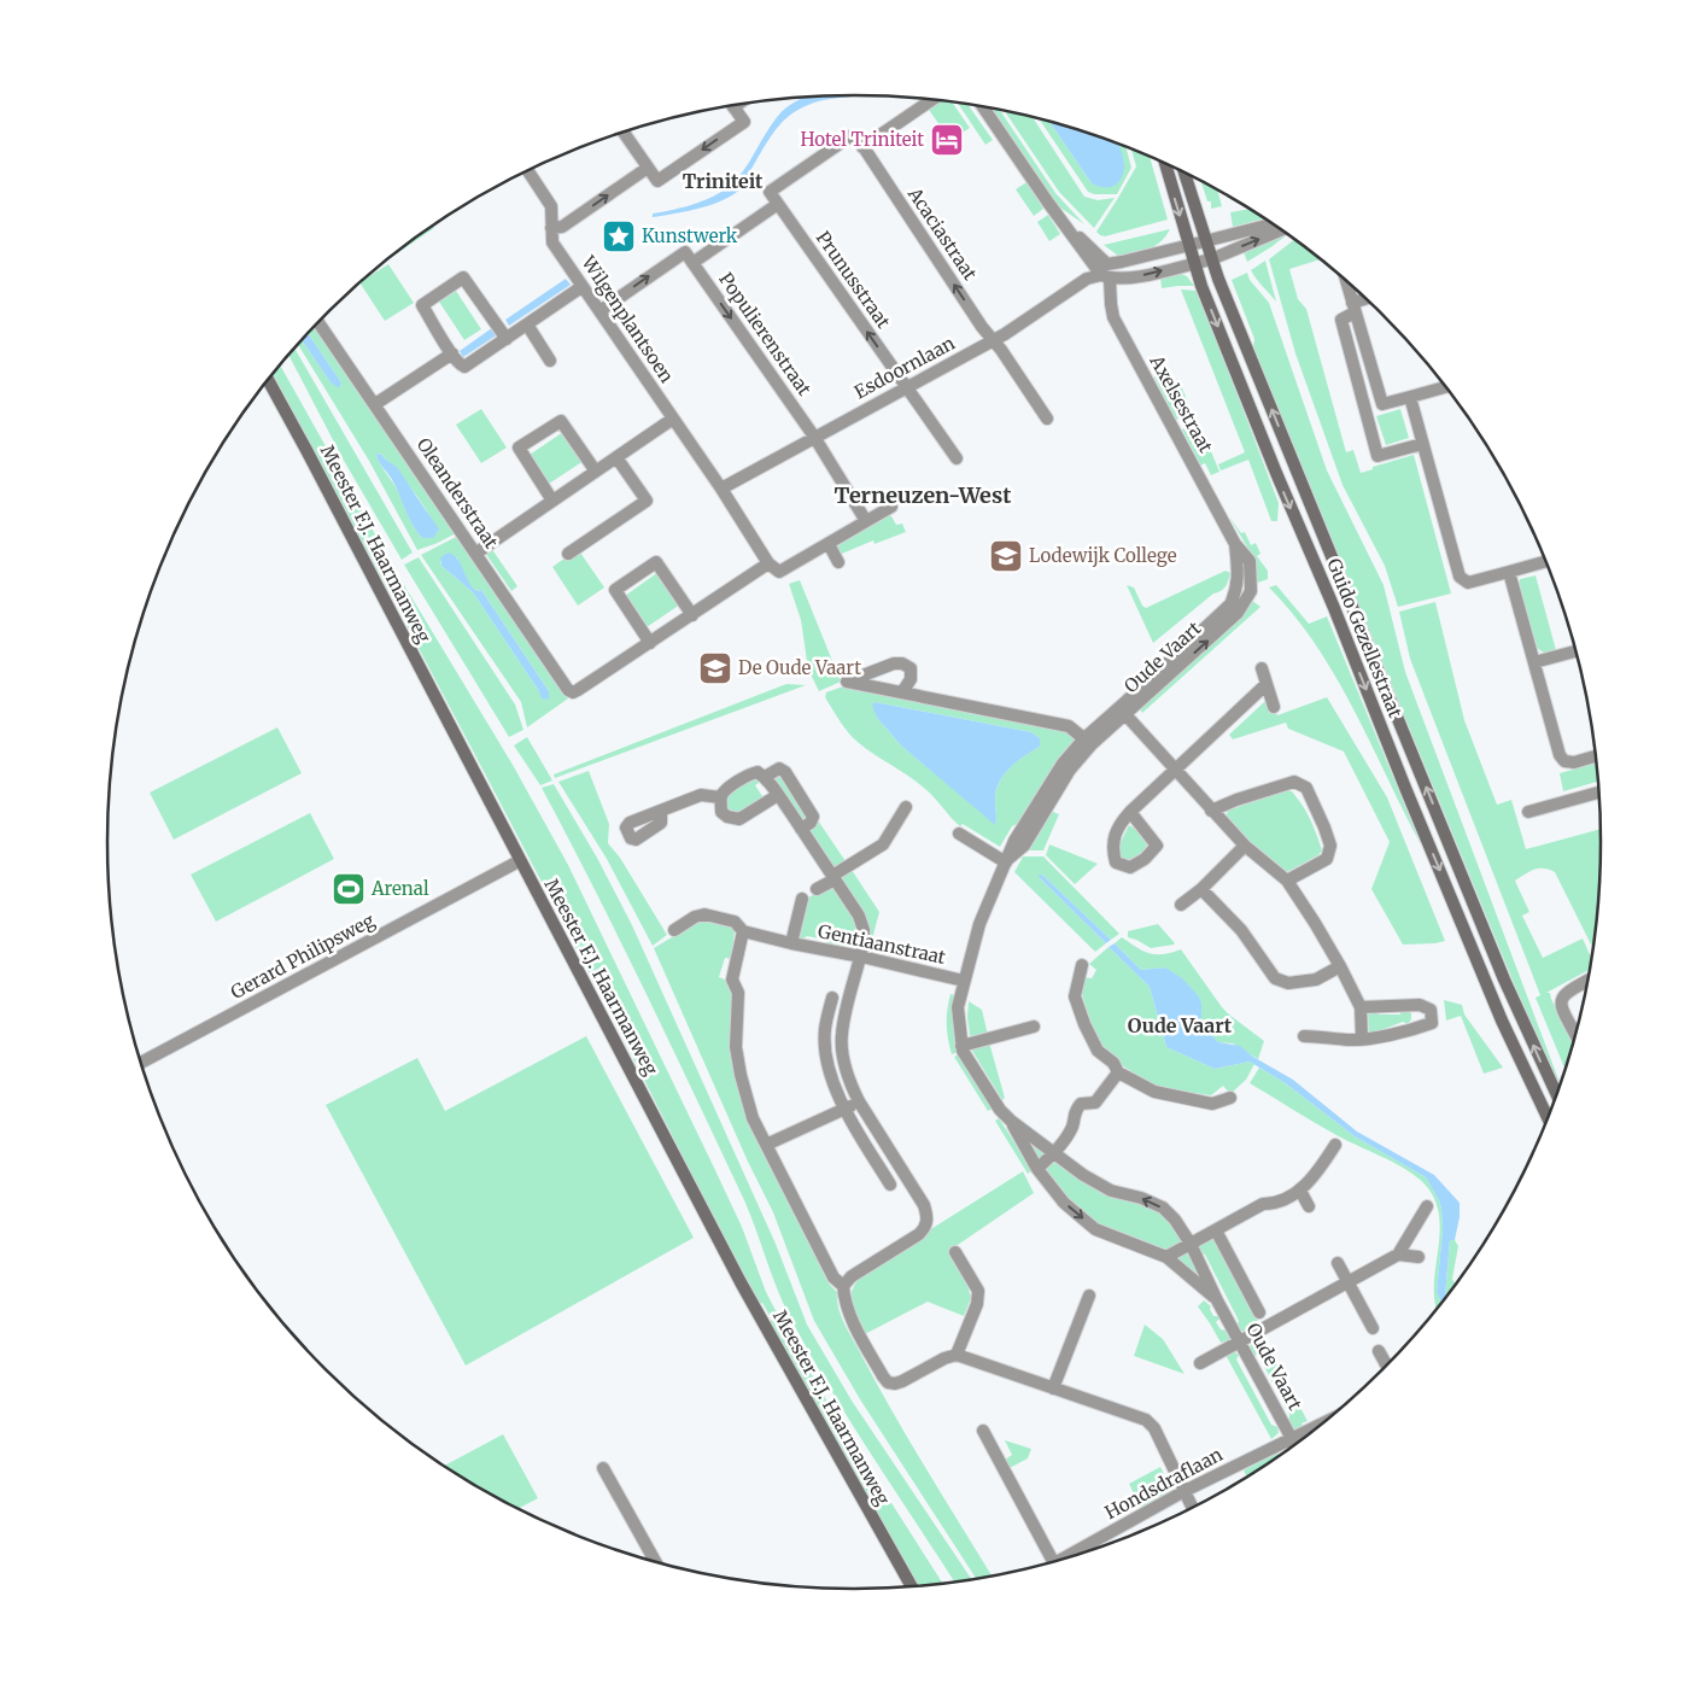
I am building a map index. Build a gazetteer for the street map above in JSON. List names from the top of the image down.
{
  "streets": {
    "main road": ["Meester F.J. Haarmanweg", "Guido Gezellestraat"],
    "street": [
      "Acaciastraat",
      "Prunusstraat",
      "Wilgenplantsoen",
      "Populierenstraat",
      "Esdoornlaan",
      "Axelsestraat",
      "Oleanderstraat",
      "Oude Vaart",
      "Gentiaanstraat",
      "Gerard Philipsweg",
      "Hondsdraflaan"
    ]
  },
  "crossings": [
    ["Acaciastraat", "Prunusstraat"],
    ["Acaciastraat", "Esdoornlaan"],
    ["Prunusstraat", "Esdoornlaan"],
    ["Wilgenplantsoen", "Populierenstraat"],
    ["Wilgenplantsoen", "Esdoornlaan"],
    ["Populierenstraat", "Esdoornlaan"],
    ["Esdoornlaan", "Axelsestraat"],
    ["Axelsestraat", "Oude Vaart"],
    ["Meester F.J. Haarmanweg", "Gerard Philipsweg"],
    ["Oude Vaart", "Gentiaanstraat"],
    ["Oude Vaart", "Hondsdraflaan"]
  ],
  "one_way": ["Acaciastraat", "Prunusstraat"],
  "districts": ["Triniteit", "Terneuzen-West", "Oude Vaart"],
  "places": {
    "hotel": ["Hotel Triniteit"],
    "place": ["Kunstwerk"],
    "school or university": ["Lodewijk College", "De Oude Vaart"],
    "sports": ["Arenal"]
  }
}
